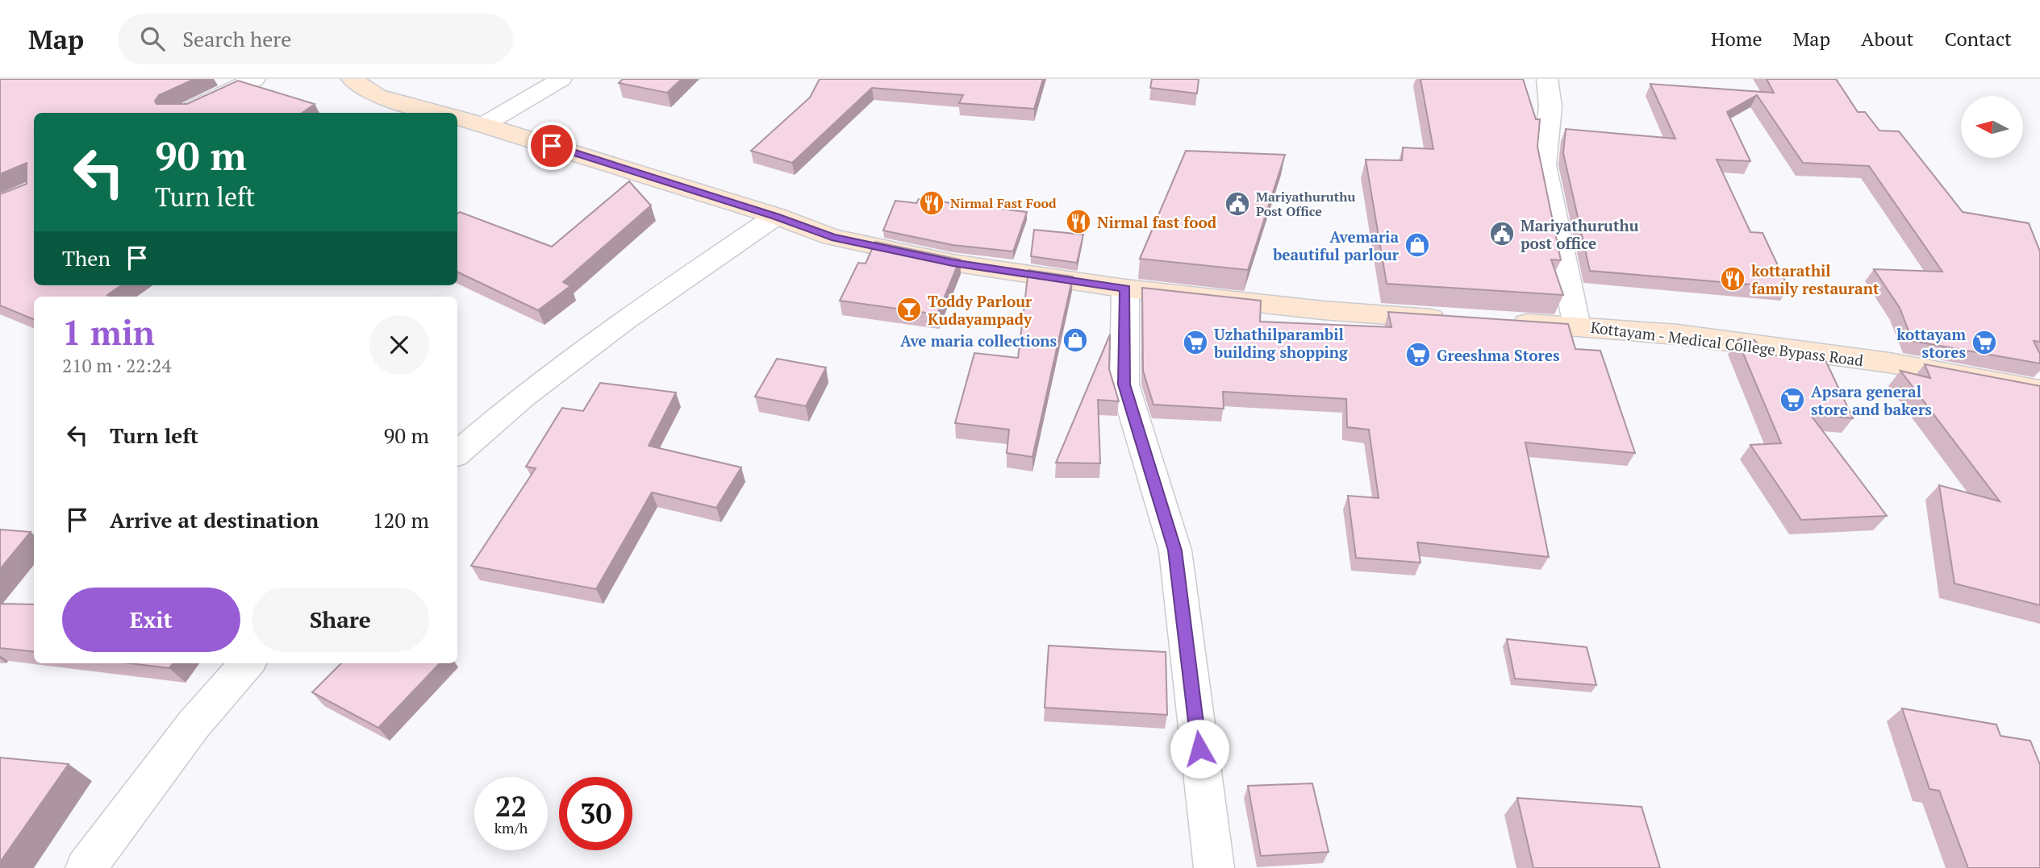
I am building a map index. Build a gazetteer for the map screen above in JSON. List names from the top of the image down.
{
  "streets": {
    "main road": ["Kottayam - Medical College Bypass Road"]
  },
  "places": {
    "restaurant": ["Nirmal Fast Food", "Nirmal fast food", "kottarathil family restaurant"],
    "public building": ["Mariyathuruthu Post Office", "Mariyathuruthu post office"],
    "shop": ["Avemaria beautiful parlour", "Ave maria collections"],
    "bar": ["Toddy Parlour Kudayampady"],
    "supermarket": [
      "Uzhathilparambil building shopping",
      "kottayam stores",
      "Greeshma Stores",
      "Apsara general store and bakers"
    ]
  },
  "north": "left",
  "page": {
    "header": "Map",
    "search": "Search here",
    "nav": [
      "Home",
      "Map",
      "About",
      "Contact"
    ],
    "turn": ["90 m", "Turn left"],
    "then": "Then",
    "heading": ["1 min", "210 m · 22:24"],
    "list": [
      {
        "name": "Turn left",
        "value": "90 m"
      },
      {
        "name": "Arrive at destination",
        "value": "120 m"
      }
    ],
    "buttons": ["Exit", "Share"],
    "speed": "22 km/h",
    "limit": "30"
  }
}
